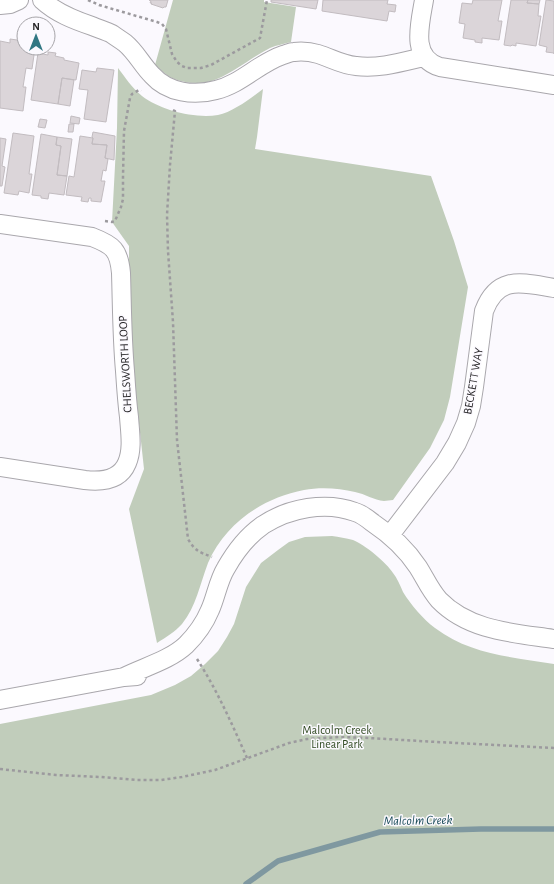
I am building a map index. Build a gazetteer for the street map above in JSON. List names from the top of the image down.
{
  "streets": {
    "street": ["CHELSWORTH LOOP", "BECKETT WAY"]
  },
  "water": ["Malcolm Creek"],
  "parks": ["Malcolm Creek Linear Park"],
  "north": "top"
}
